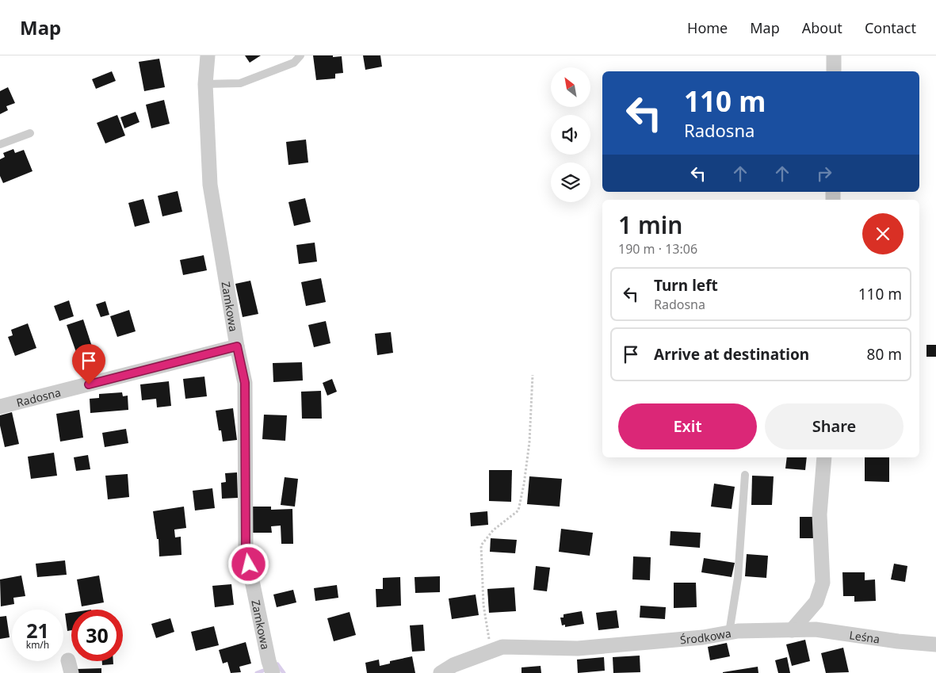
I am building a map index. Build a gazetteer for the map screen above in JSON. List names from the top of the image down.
{
  "streets": {
    "street": [
      "Zamkowa",
      "Radosna",
      "Środkowa",
      "Leśna"
    ]
  },
  "crossings": [
    ["Zamkowa", "Radosna"],
    ["Środkowa", "Leśna"]
  ],
  "north": "top left",
  "page": {
    "header": "Map",
    "nav": [
      "Home",
      "Map",
      "About",
      "Contact"
    ],
    "turn": ["110 m", "Radosna"],
    "heading": ["1 min", "190 m · 13:06"],
    "list": [
      {
        "name": "Turn left",
        "note": "Radosna",
        "value": "110 m"
      },
      {
        "name": "Arrive at destination",
        "value": "80 m"
      }
    ],
    "buttons": ["Exit", "Share"],
    "speed": "21 km/h",
    "limit": "30"
  }
}
